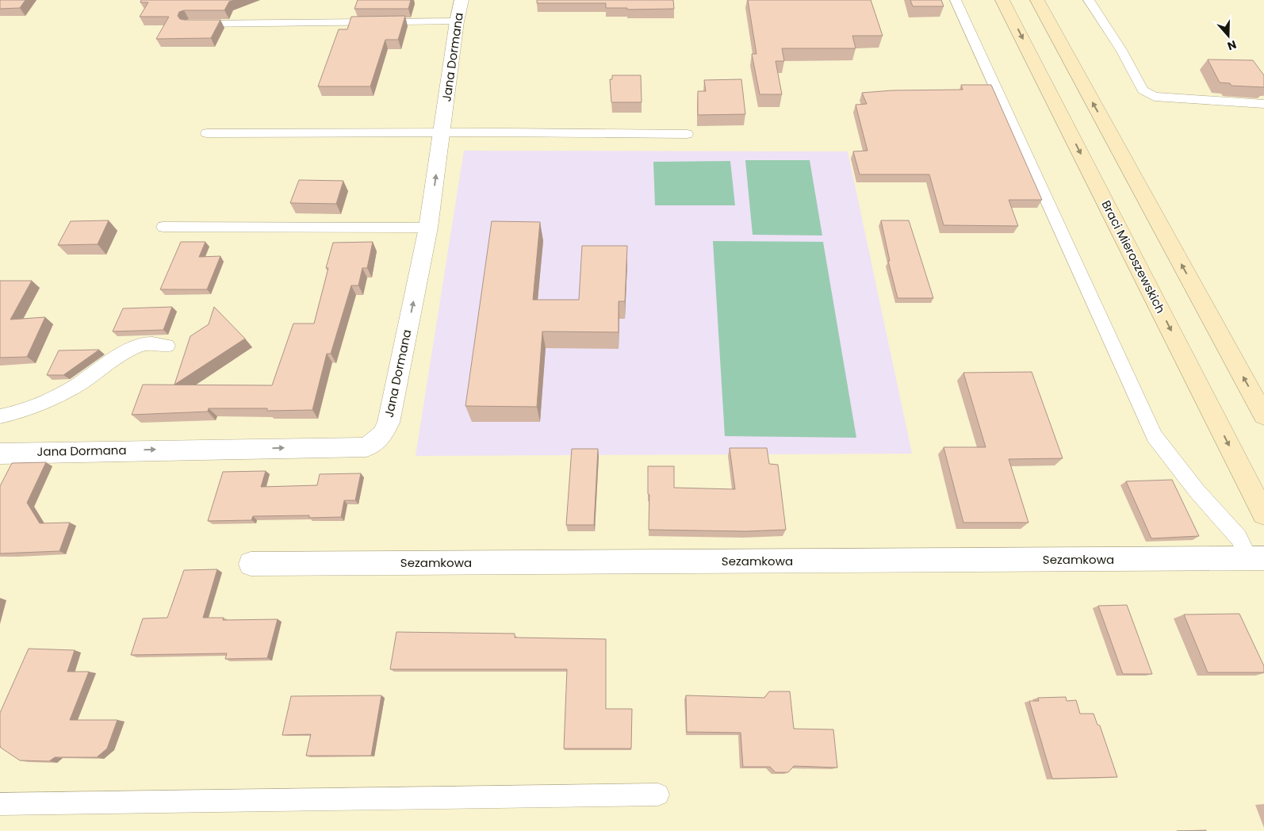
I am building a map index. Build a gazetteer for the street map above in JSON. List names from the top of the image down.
{
  "streets": {
    "main road": ["Braci Mieroszewskich"],
    "street": ["Jana Dormana", "Sezamkowa"]
  },
  "north": "bottom"
}
